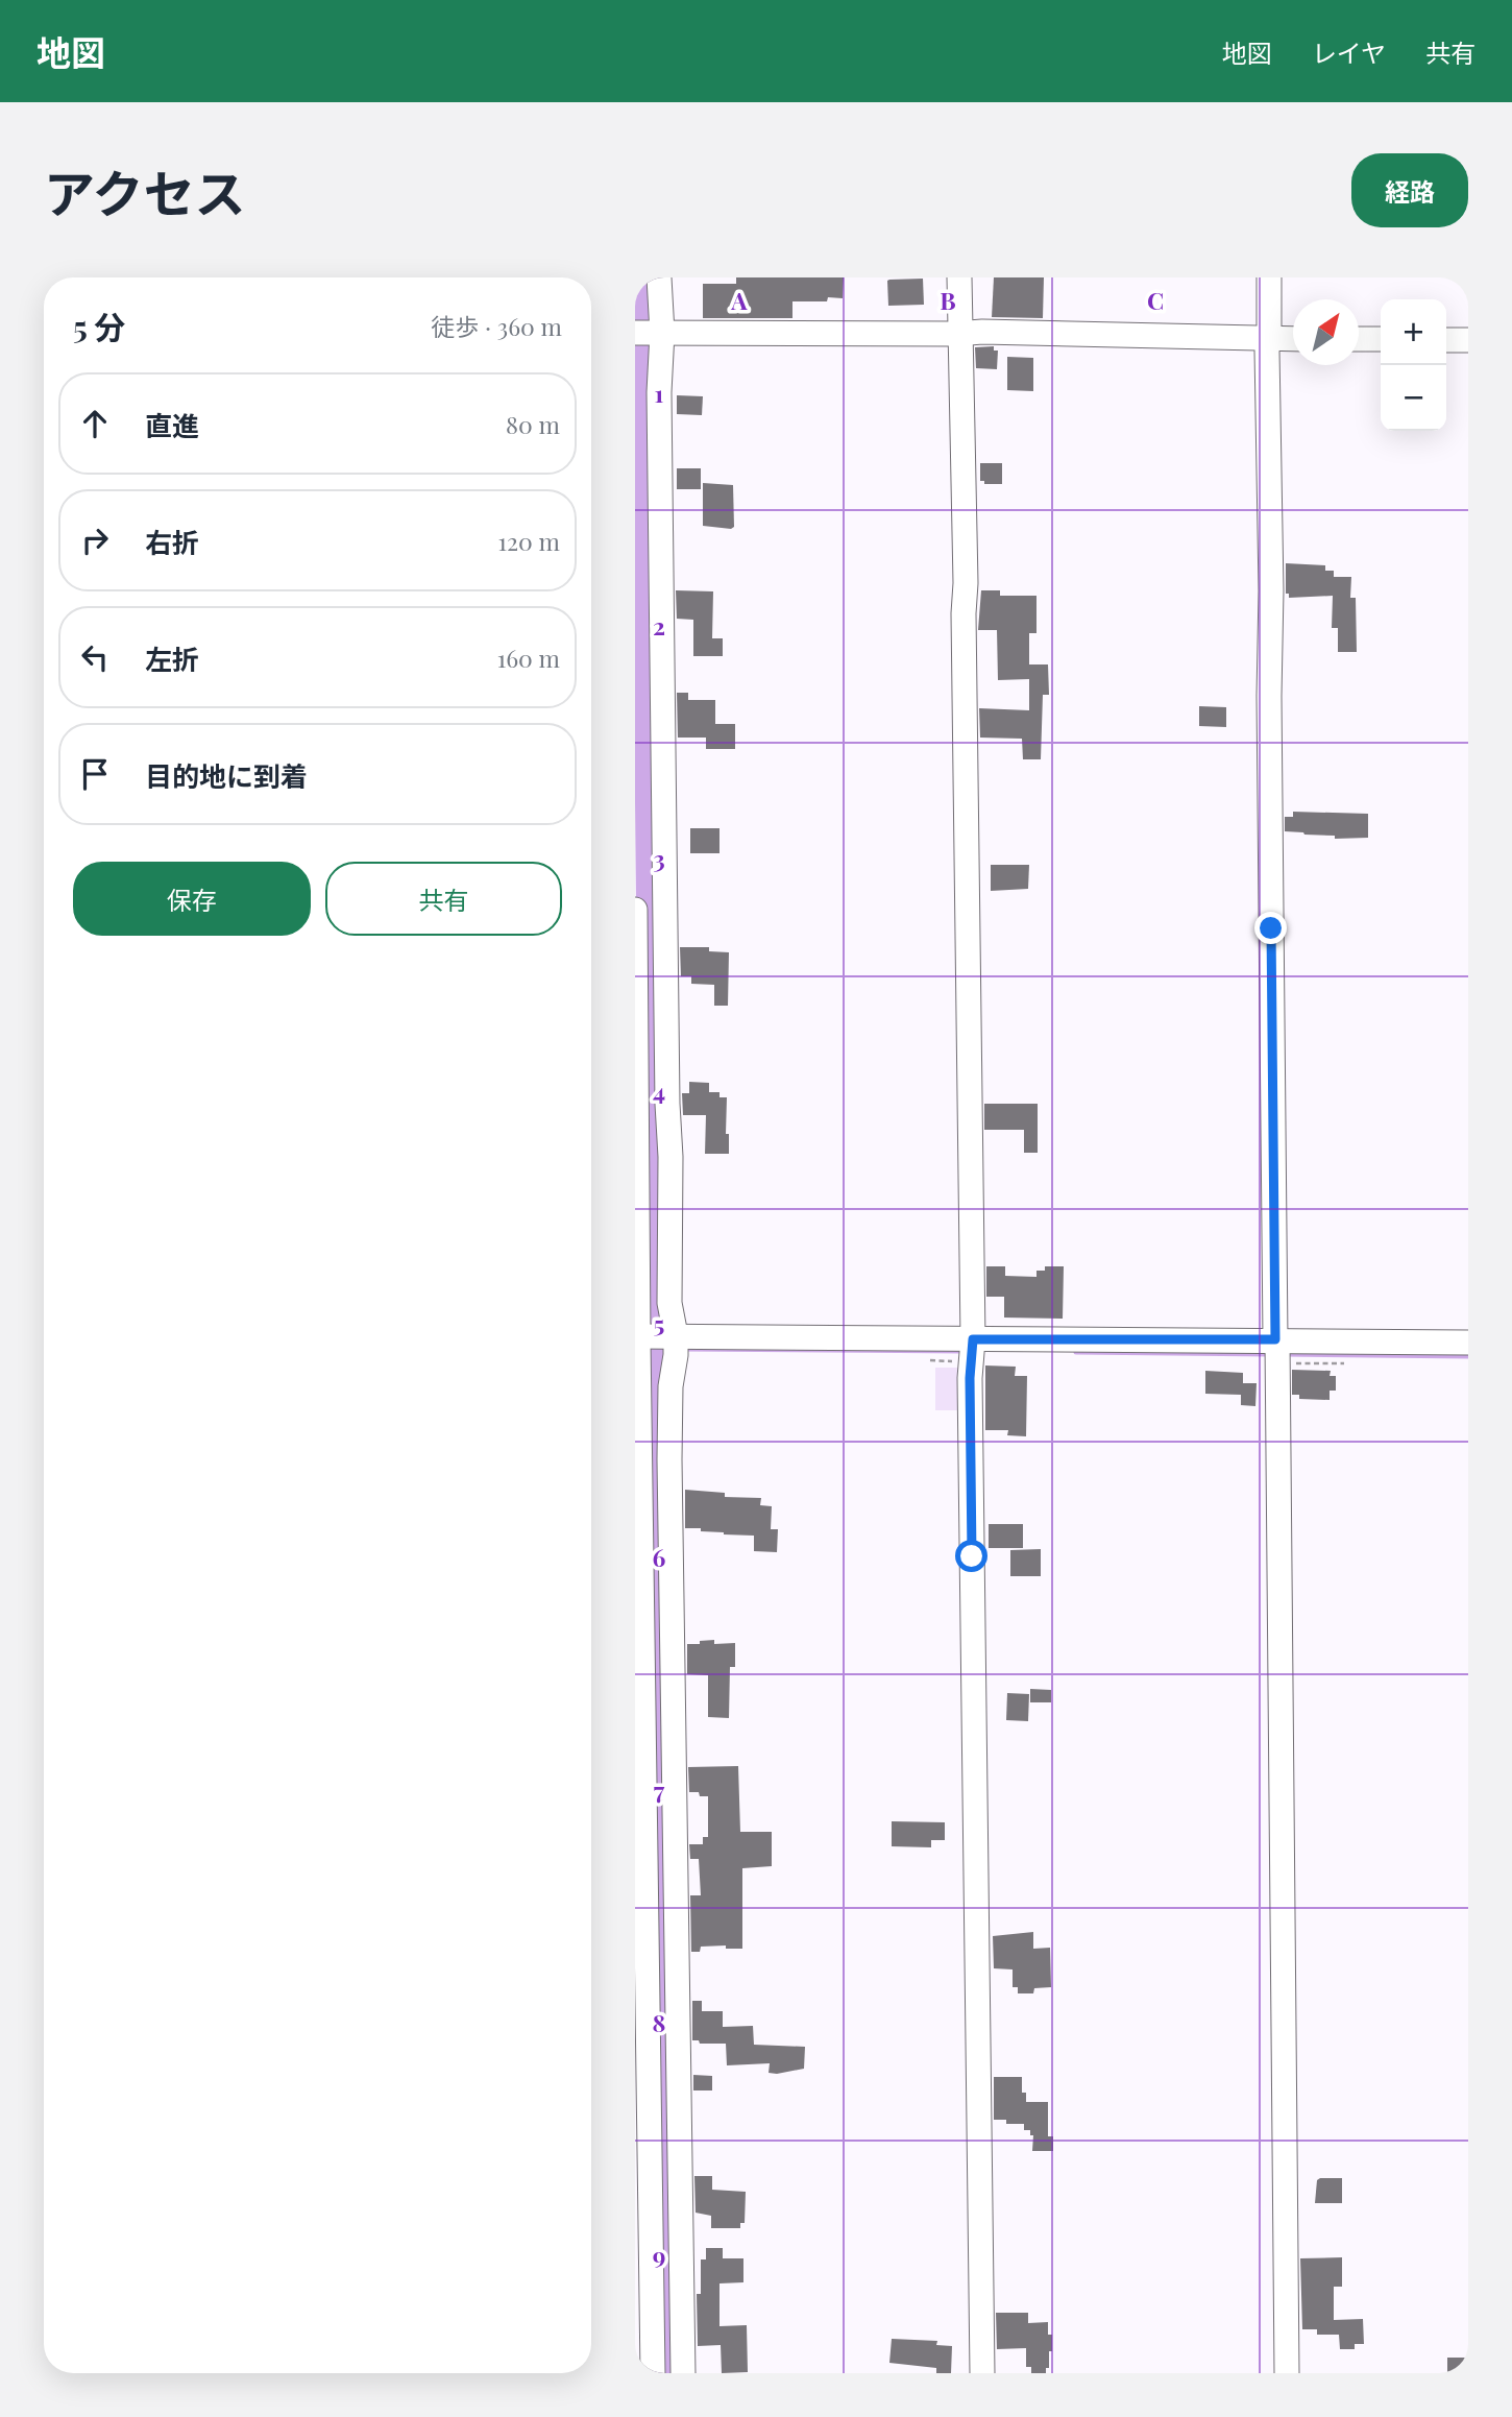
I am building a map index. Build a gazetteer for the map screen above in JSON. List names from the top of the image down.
{
  "north": "top right",
  "page": {
    "header": "地図",
    "nav": ["地図", "レイヤ", "共有"],
    "title": "アクセス",
    "buttons": [
      "経路",
      ["保存", "共有"]
    ],
    "heading": ["5 分", "徒歩 · 360 m"],
    "map_buttons": ["+", "−"],
    "list": [
      ["直進", "80 m"],
      ["右折", "120 m"],
      ["左折", "160 m"],
      "目的地に到着"
    ]
  },
  "grid": {
    "columns": ["A", "B", "C"],
    "rows": [
      "1",
      "2",
      "3",
      "4",
      "5",
      "6",
      "7",
      "8",
      "9"
    ]
  }
}
